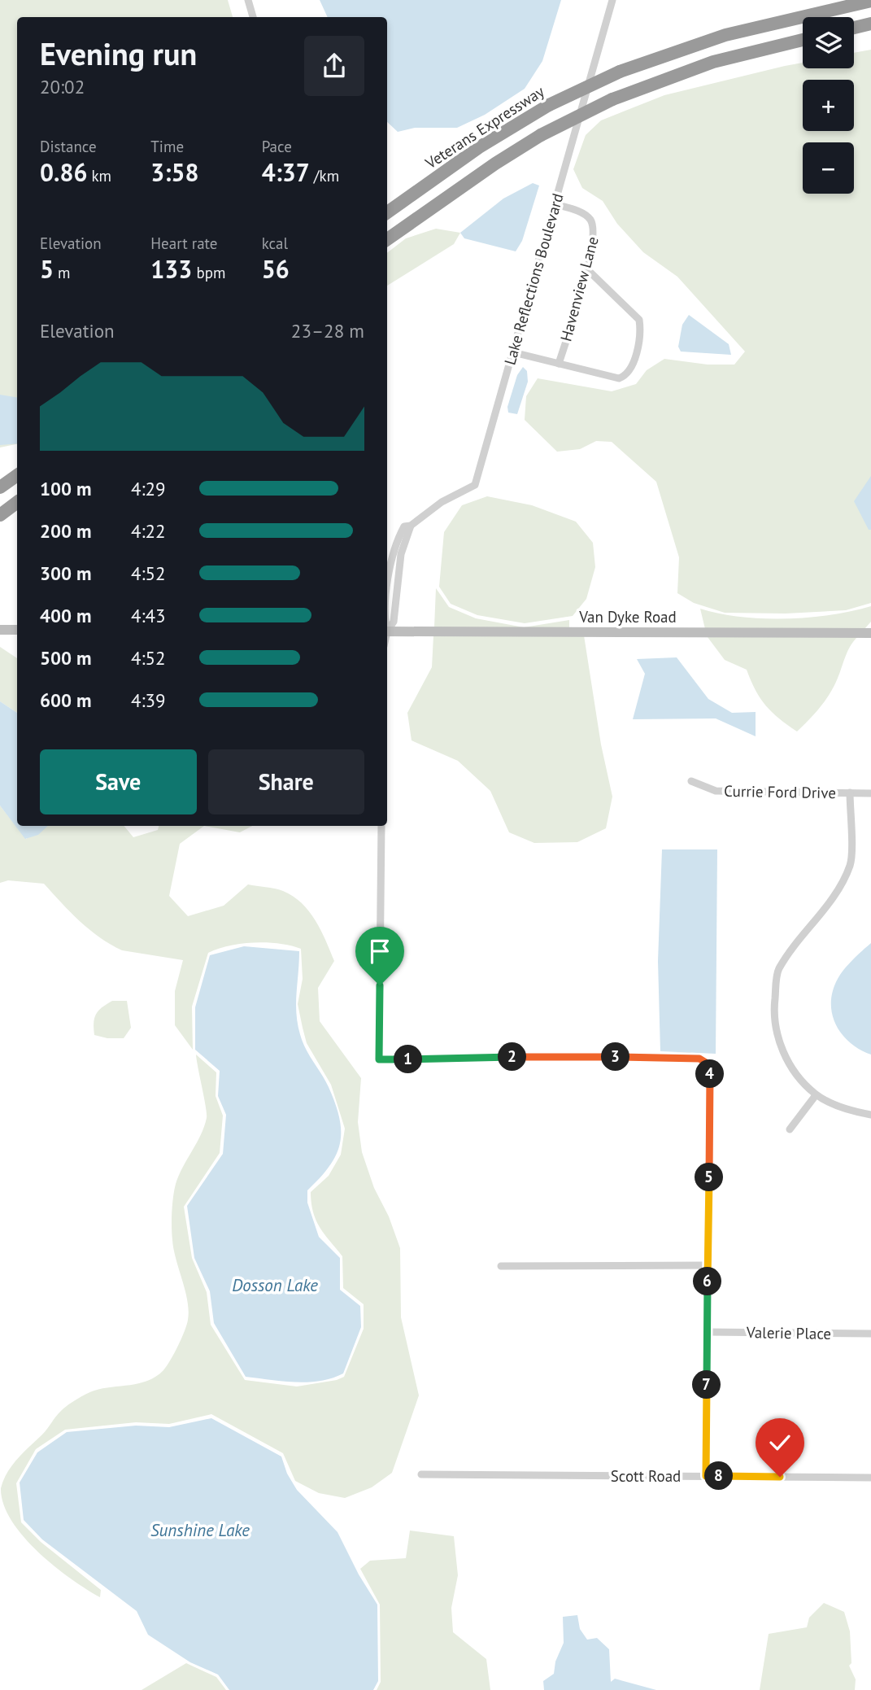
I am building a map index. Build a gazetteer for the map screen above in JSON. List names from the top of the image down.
{
  "streets": {
    "highway": ["Veterans Expressway"],
    "main road": ["Van Dyke Road"],
    "street": [
      "Lake Reflections Boulevard",
      "Havenview Lane",
      "Currie Ford Drive",
      "Valerie Place",
      "Scott Road"
    ]
  },
  "crossings": [
    ["Lake Reflections Boulevard", "Havenview Lane"]
  ],
  "water": ["Dosson Lake", "Sunshine Lake"],
  "page": {
    "map_buttons": ["+", "−"],
    "heading": ["Evening run", "20:02"],
    "stats": [
      ["Distance", "0.86 km"],
      ["Time", "3:58"],
      ["Pace", "4:37 /km"],
      ["Elevation", "5 m"],
      ["Heart rate", "133 bpm"],
      ["kcal", "56"]
    ],
    "chart": ["Elevation", "23–28 m"],
    "list": [
      {
        "name": "100 m",
        "note": "4:29"
      },
      {
        "name": "200 m",
        "note": "4:22"
      },
      {
        "name": "300 m",
        "note": "4:52"
      },
      {
        "name": "400 m",
        "note": "4:43"
      },
      {
        "name": "500 m",
        "note": "4:52"
      },
      {
        "name": "600 m",
        "note": "4:39"
      }
    ],
    "buttons": ["Save", "Share"],
    "pins": [
      "2",
      "3",
      "1",
      "4",
      "5",
      "6",
      "7",
      "8"
    ]
  }
}
